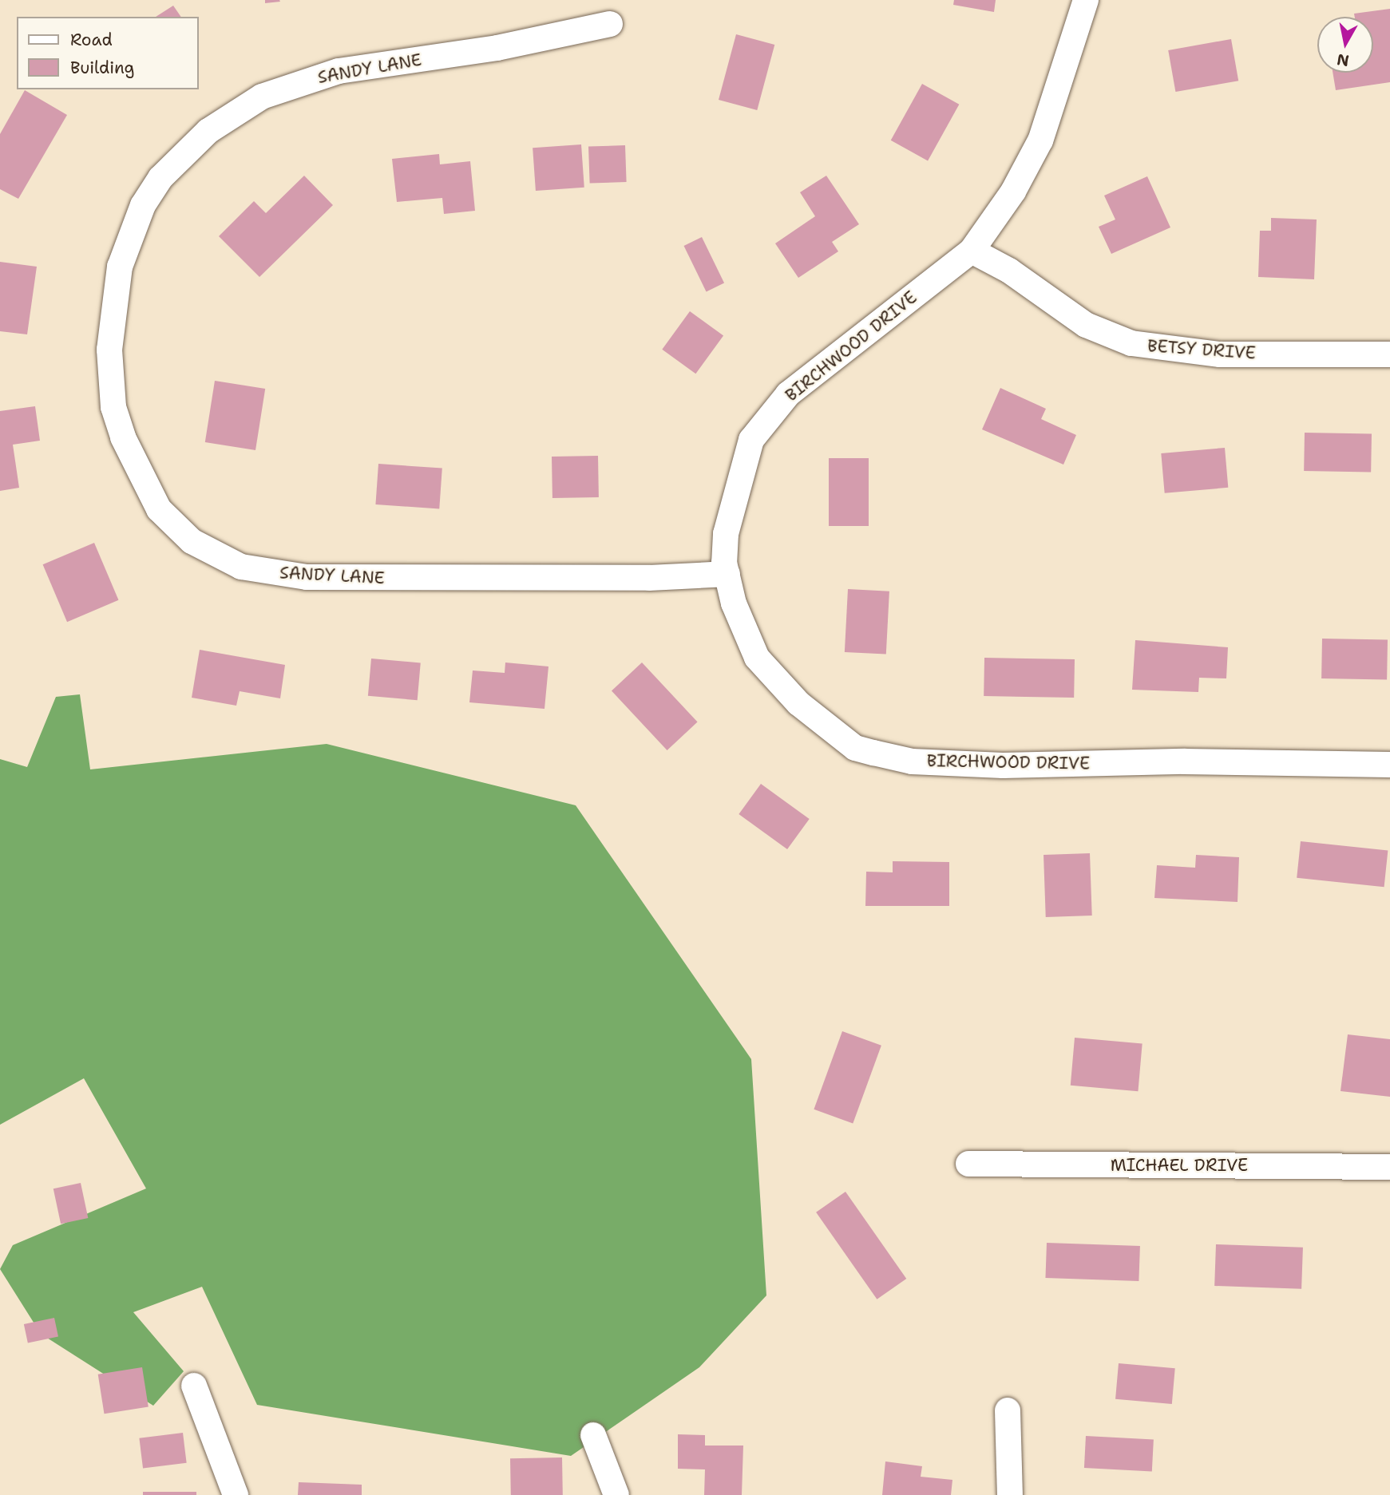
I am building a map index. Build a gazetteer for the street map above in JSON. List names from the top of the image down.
{
  "streets": {
    "street": [
      "SANDY LANE",
      "BIRCHWOOD DRIVE",
      "BETSY DRIVE",
      "MICHAEL DRIVE"
    ]
  },
  "crossings": [
    ["SANDY LANE", "BIRCHWOOD DRIVE"],
    ["BIRCHWOOD DRIVE", "BETSY DRIVE"]
  ],
  "legend": ["Road", "Building"],
  "north": "bottom"
}
